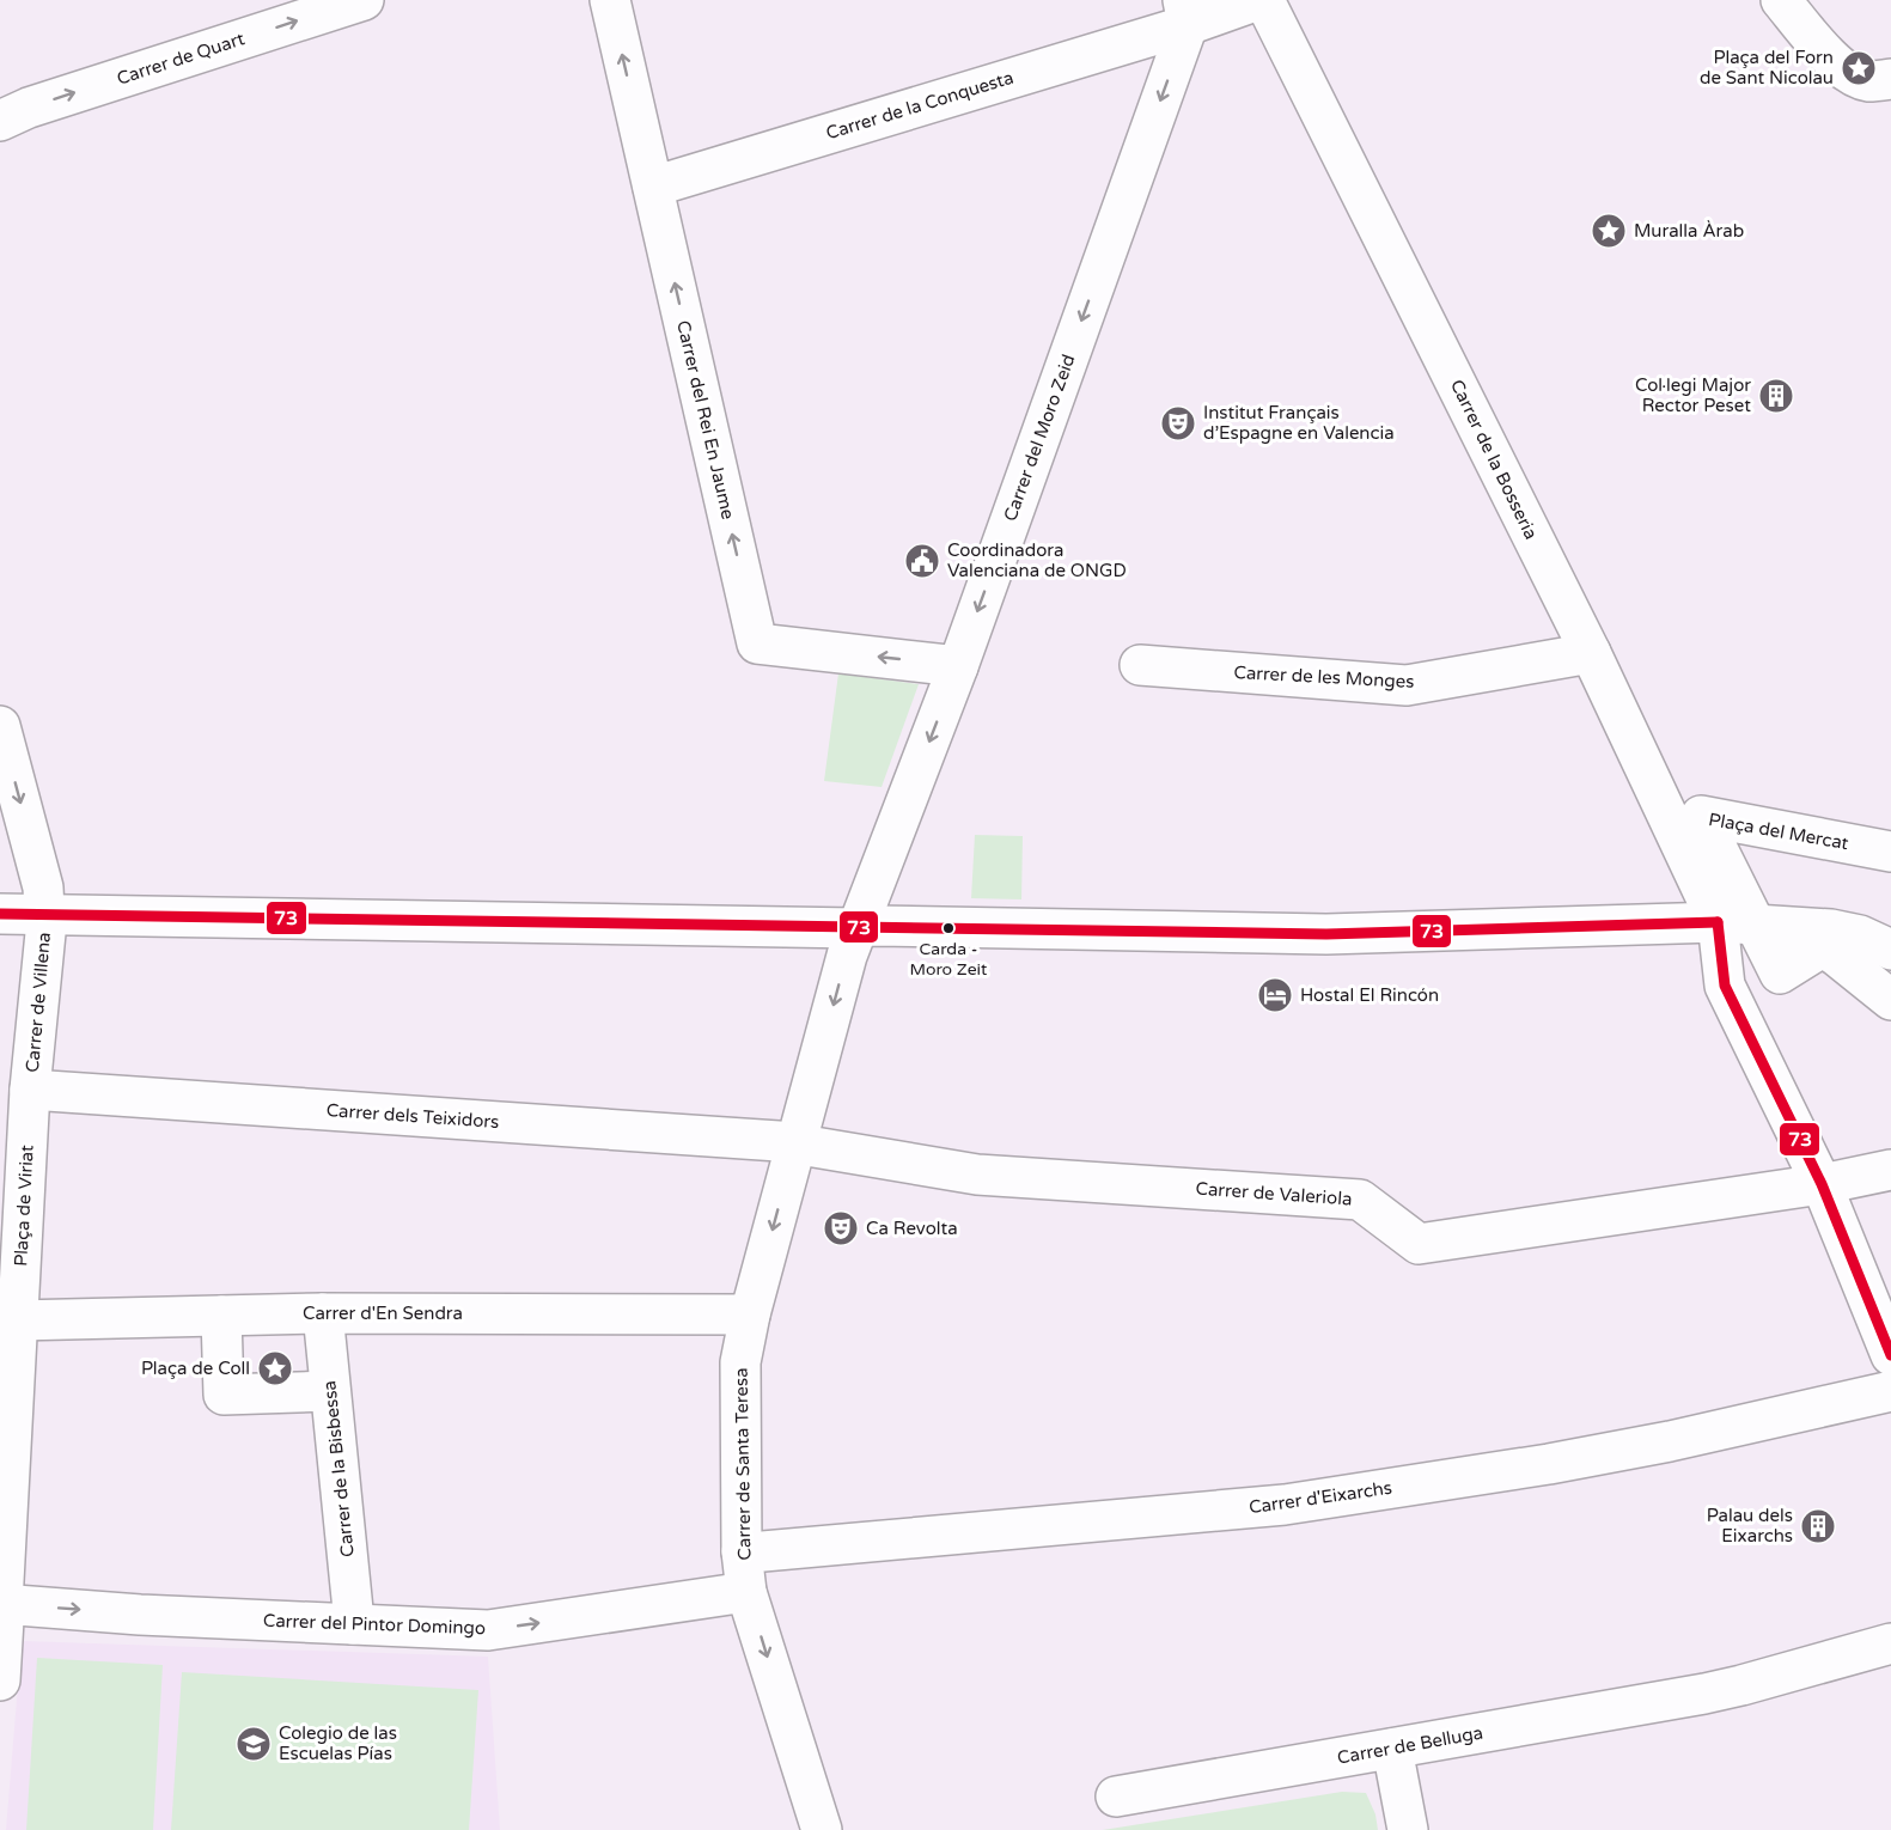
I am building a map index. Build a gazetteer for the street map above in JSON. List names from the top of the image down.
{
  "streets": {
    "street": [
      "Carrer de Quart",
      "Carrer de la Conquesta",
      "Carrer del Rei En Jaume",
      "Carrer del Moro Zeid",
      "Carrer de la Bosseria",
      "Carrer de les Monges",
      "Plaça del Mercat",
      "Carrer de Villena",
      "Carrer dels Teixidors",
      "Carrer de Valeriola",
      "Plaça de Viriat",
      "Carrer d'En Sendra",
      "Carrer de Santa Teresa",
      "Carrer de la Bisbessa",
      "Carrer d'Eixarchs",
      "Carrer del Pintor Domingo",
      "Carrer de Belluga"
    ]
  },
  "crossings": [
    ["Carrer de la Conquesta", "Carrer del Rei En Jaume"],
    ["Carrer de la Conquesta", "Carrer del Moro Zeid"],
    ["Carrer del Rei En Jaume", "Carrer del Moro Zeid"],
    ["Carrer del Moro Zeid", "Carrer de Santa Teresa"],
    ["Carrer de la Bosseria", "Carrer de les Monges"],
    ["Carrer de la Bosseria", "Carrer de Valeriola"],
    ["Carrer de Villena", "Carrer dels Teixidors"],
    ["Carrer de Villena", "Plaça de Viriat"],
    ["Carrer dels Teixidors", "Carrer de Valeriola"],
    ["Carrer dels Teixidors", "Plaça de Viriat"],
    ["Carrer dels Teixidors", "Carrer de Santa Teresa"],
    ["Carrer de Valeriola", "Carrer de Santa Teresa"],
    ["Plaça de Viriat", "Carrer d'En Sendra"],
    ["Carrer d'En Sendra", "Carrer de Santa Teresa"],
    ["Carrer d'En Sendra", "Carrer de la Bisbessa"],
    ["Carrer de Santa Teresa", "Carrer d'Eixarchs"],
    ["Carrer de Santa Teresa", "Carrer del Pintor Domingo"],
    ["Carrer de la Bisbessa", "Carrer del Pintor Domingo"]
  ],
  "one_way": [
    "Carrer de Quart",
    "Carrer del Rei En Jaume",
    "Carrer del Moro Zeid",
    "Carrer de Villena",
    "Carrer de Santa Teresa",
    "Carrer del Pintor Domingo"
  ],
  "places": {
    "place": ["Plaça del Forn de Sant Nicolau", "Muralla Àrab", "Plaça de Coll"],
    "building": ["Col·legi Major Rector Peset", "Palau dels Eixarchs"],
    "theatre": ["Institut Français d’Espagne en Valencia", "Ca Revolta"],
    "public building": ["Coordinadora Valenciana de ONGD"],
    "other": ["Carda - Moro Zeit"],
    "hotel": ["Hostal El Rincón"],
    "school or university": ["Colegio de las Escuelas Pías"]
  },
  "lines": ["transit line 73"]
}
